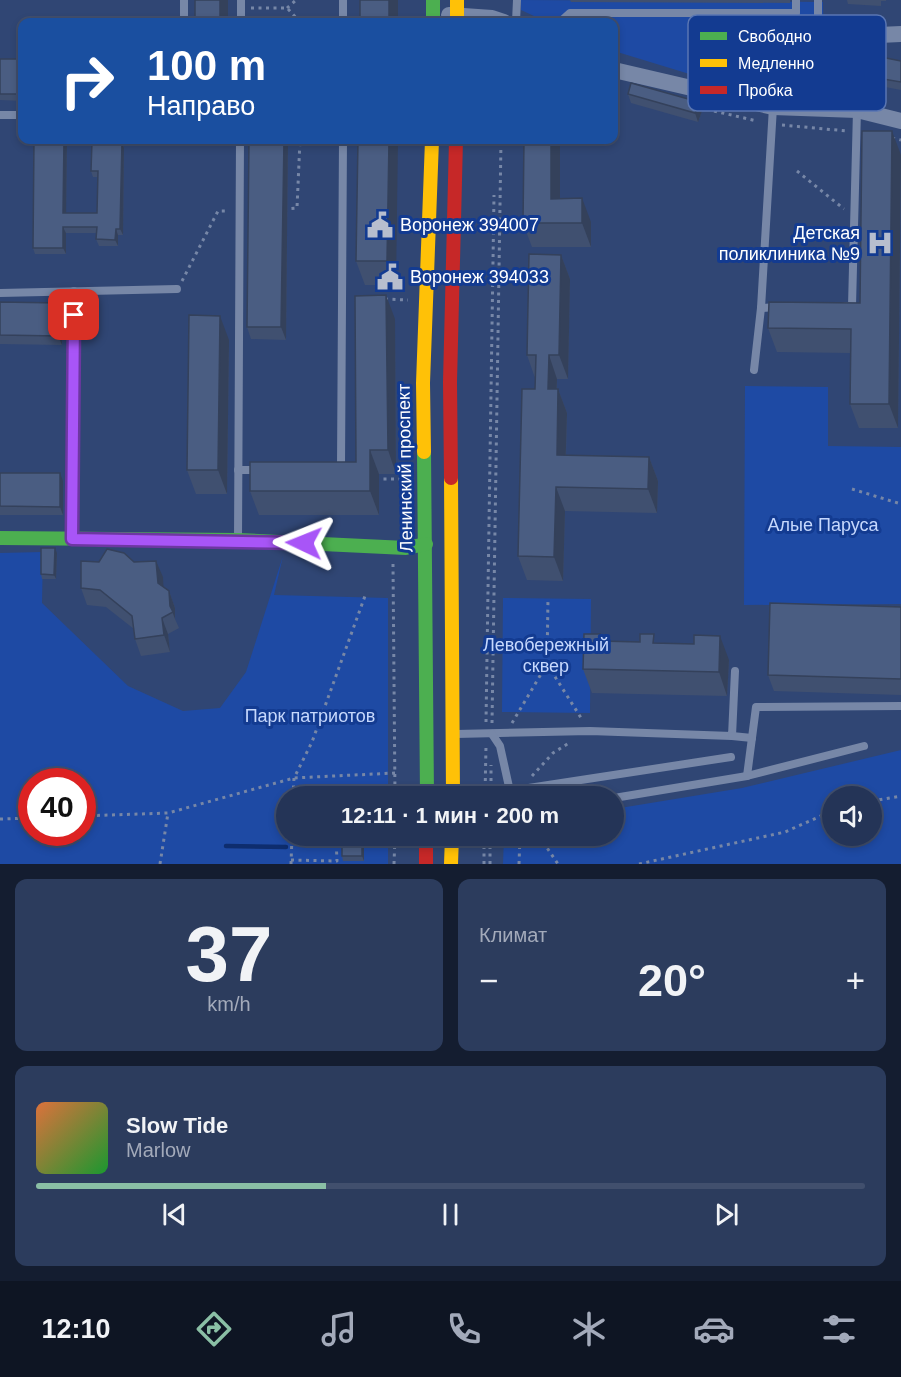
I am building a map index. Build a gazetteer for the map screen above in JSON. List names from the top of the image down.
{
  "streets": {
    "main road": ["Ленинский проспект"]
  },
  "parks": ["Алые Паруса", "Левобережный сквер", "Парк патриотов"],
  "places": {
    "public building": ["Воронеж 394007", "Воронеж 394033"],
    "hospital": ["Детская поликлиника №9"]
  },
  "legend": ["Свободно", "Медленно", "Пробка"],
  "page": {
    "turn": ["100 m", "Направо"],
    "limit": "40",
    "trip": "12:11 · 1 мин · 200 m",
    "tile": [
      ["37", "km/h"],
      "Климат"
    ],
    "heat": ["−", "20°", "+"],
    "song": ["Slow Tide", "Marlow"],
    "tabs": "12:10"
  }
}
